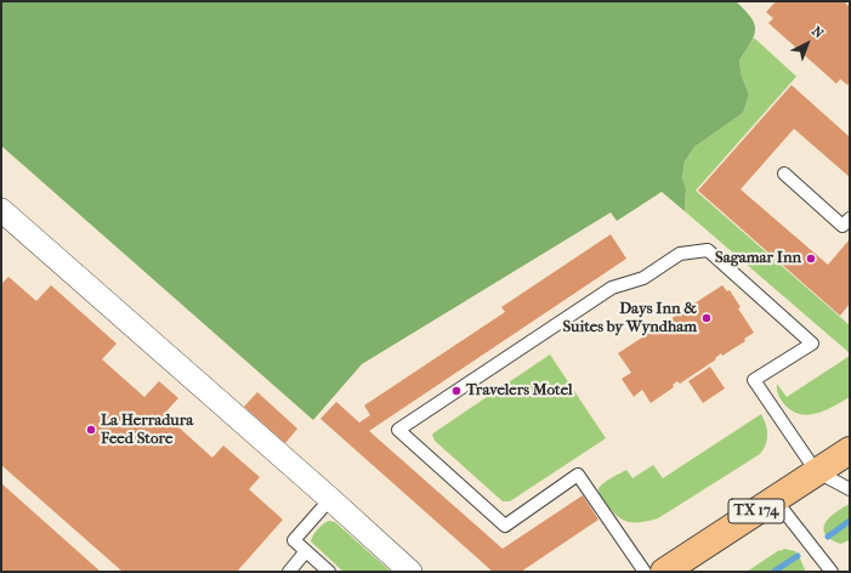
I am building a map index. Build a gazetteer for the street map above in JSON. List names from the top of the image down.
{
  "streets": {
    "main road": ["TX 174"]
  },
  "places": [
    "Sagamar Inn",
    "Days Inn & Suites by Wyndham",
    "Travelers Motel",
    "La Herradura Feed Store"
  ],
  "north": "top right"
}
